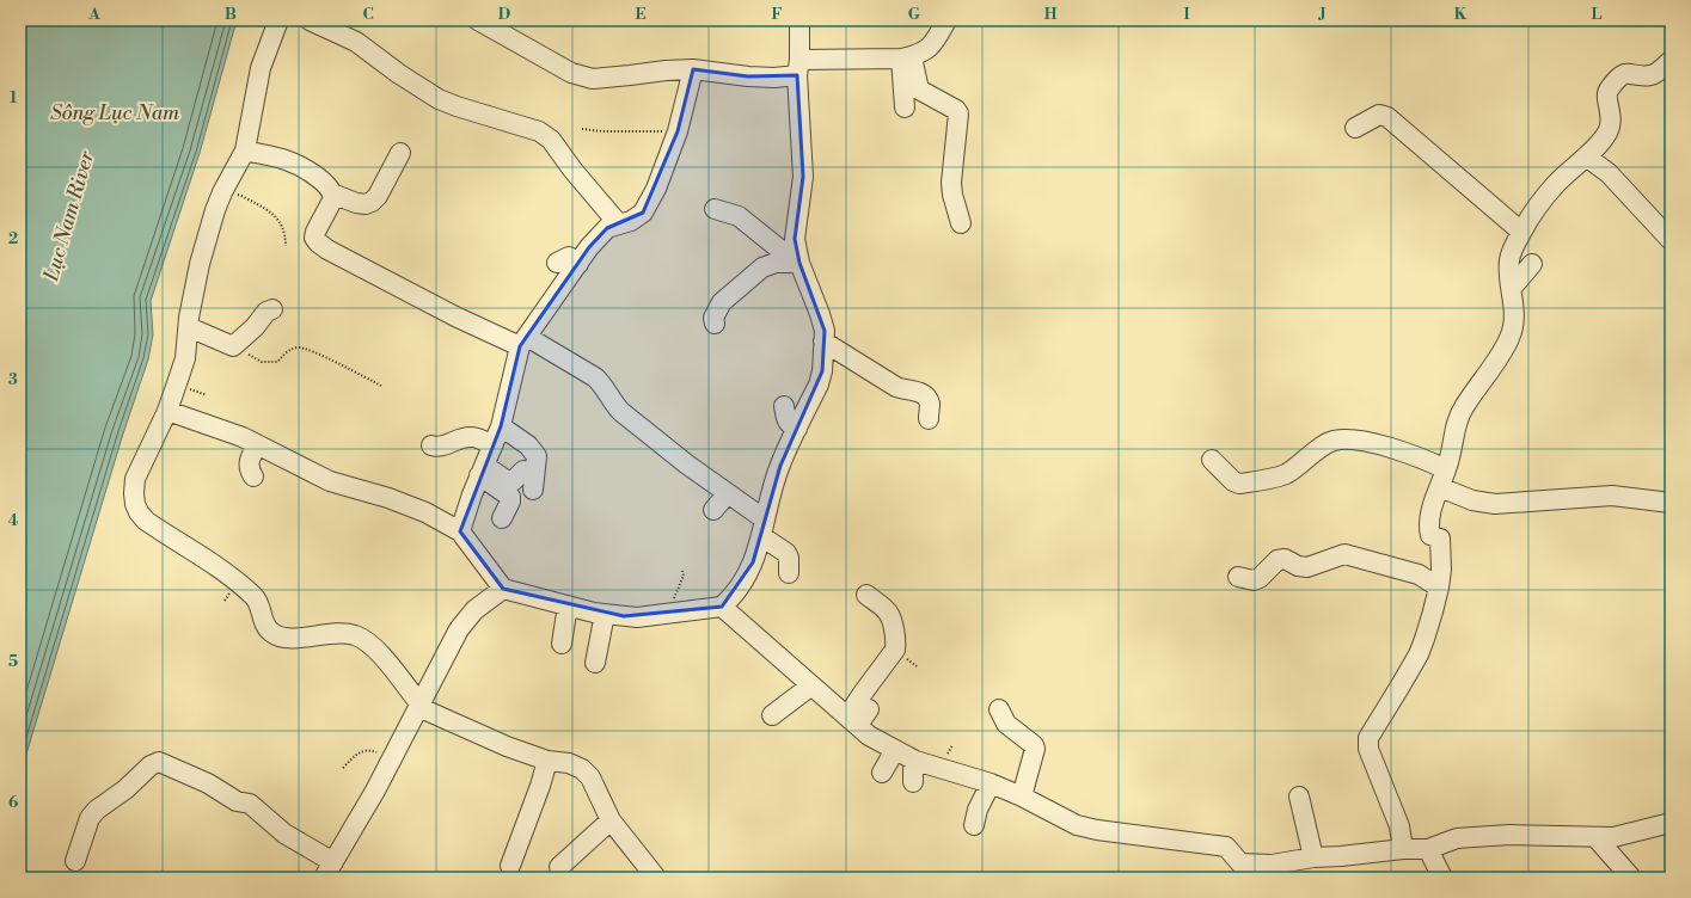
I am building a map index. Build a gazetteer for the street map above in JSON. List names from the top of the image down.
{
  "water": ["Sông Lục Nam", "Lục Nam River"],
  "grid": {
    "columns": [
      "A",
      "B",
      "C",
      "D",
      "E",
      "F",
      "G",
      "H",
      "I",
      "J",
      "K",
      "L"
    ],
    "rows": [
      "1",
      "2",
      "3",
      "4",
      "5",
      "6"
    ]
  }
}
